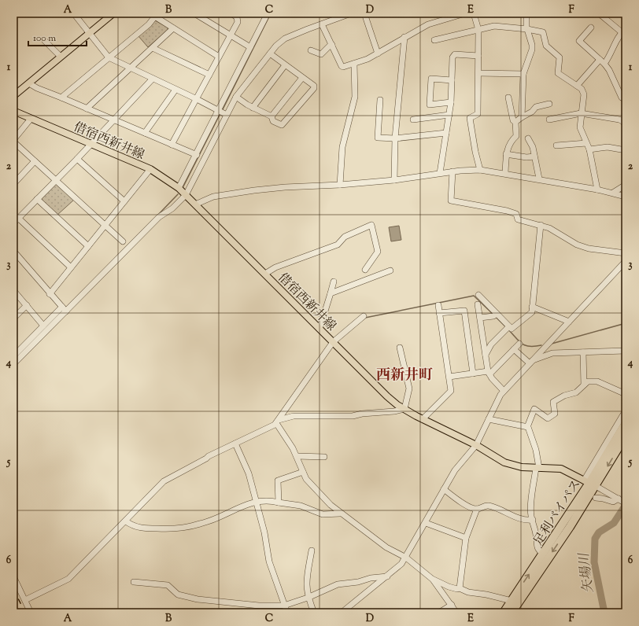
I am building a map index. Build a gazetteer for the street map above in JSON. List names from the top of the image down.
{
  "streets": {
    "highway": ["足利バイパス"],
    "main road": ["借宿西新井線"]
  },
  "crossings": [
    ["借宿西新井線", "足利バイパス"]
  ],
  "districts": ["西新井町"],
  "water": ["矢場川"],
  "scale_bar": "100 m",
  "grid": {
    "columns": [
      "A",
      "B",
      "C",
      "D",
      "E",
      "F"
    ],
    "rows": [
      "1",
      "2",
      "3",
      "4",
      "5",
      "6"
    ]
  }
}
